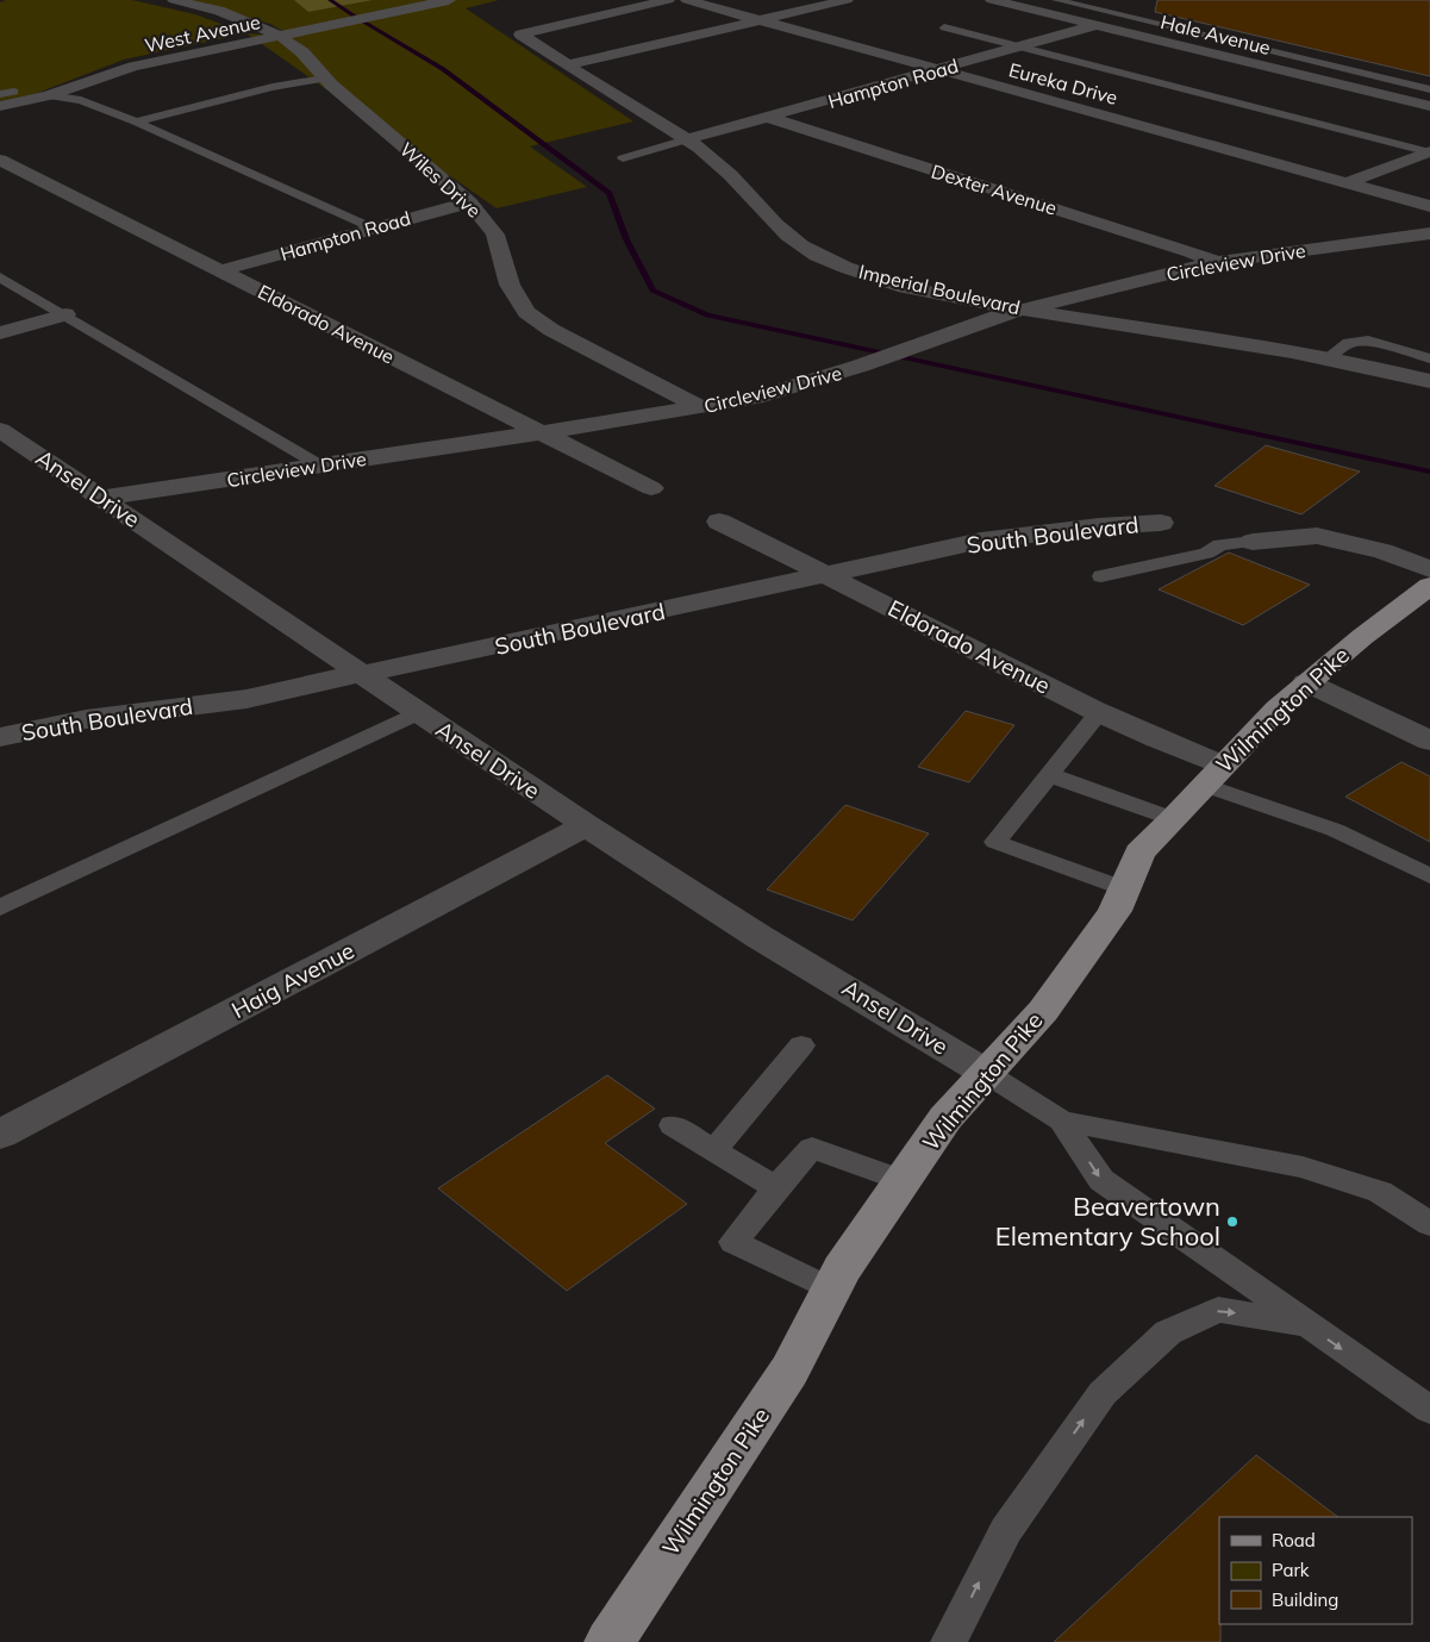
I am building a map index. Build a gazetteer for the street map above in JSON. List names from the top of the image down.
{
  "streets": {
    "main road": ["Wilmington Pike"],
    "street": [
      "West Avenue",
      "Hale Avenue",
      "Hampton Road",
      "Eureka Drive",
      "Wiles Drive",
      "Dexter Avenue",
      "Circleview Drive",
      "Imperial Boulevard",
      "Eldorado Avenue",
      "Ansel Drive",
      "South Boulevard",
      "Haig Avenue"
    ]
  },
  "crossings": [
    ["West Avenue", "Wiles Drive"],
    ["Hale Avenue", "Hampton Road"],
    ["Hampton Road", "Eureka Drive"],
    ["Hampton Road", "Wiles Drive"],
    ["Hampton Road", "Dexter Avenue"],
    ["Hampton Road", "Imperial Boulevard"],
    ["Hampton Road", "Eldorado Avenue"],
    ["Wiles Drive", "Circleview Drive"],
    ["Dexter Avenue", "Circleview Drive"],
    ["Circleview Drive", "Imperial Boulevard"],
    ["Circleview Drive", "Eldorado Avenue"],
    ["Circleview Drive", "Ansel Drive"],
    ["Eldorado Avenue", "South Boulevard"],
    ["Eldorado Avenue", "Wilmington Pike"],
    ["Ansel Drive", "South Boulevard"],
    ["Ansel Drive", "Wilmington Pike"],
    ["Ansel Drive", "Haig Avenue"]
  ],
  "places": ["Beavertown Elementary School"],
  "legend": ["Road", "Park", "Building"]
}
